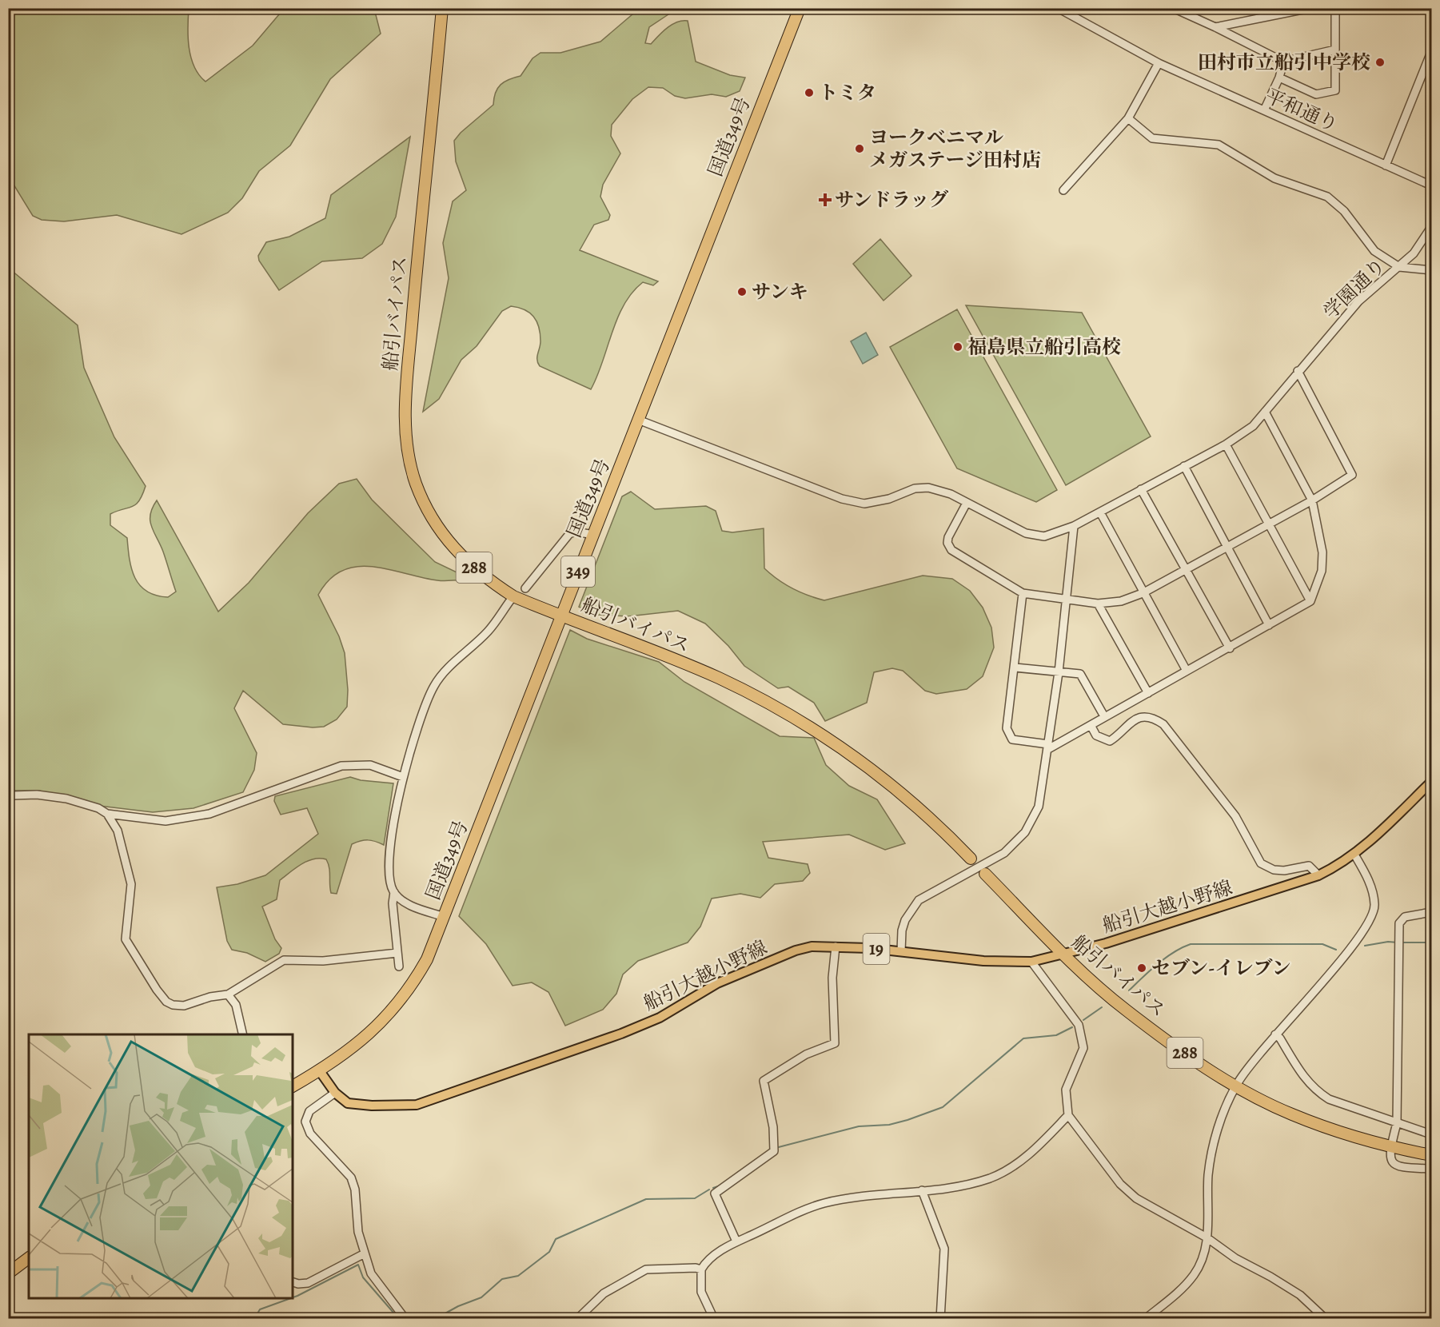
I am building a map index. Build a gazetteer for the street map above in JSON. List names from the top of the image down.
{
  "streets": {
    "highway": [
      "国道349号",
      "船引バイパス",
      "288",
      "349"
    ],
    "main road": ["船引大越小野線", "19"],
    "street": ["平和通り", "学園通り"]
  },
  "crossings": [
    ["国道349号", "学園通り"],
    ["国道349号", "船引バイパス"],
    ["国道349号", "船引大越小野線"],
    ["船引バイパス", "船引大越小野線"]
  ],
  "places": {
    "other": [
      "田村市立船引中学校",
      "トミタ",
      "ヨークベニマル メガステージ田村店",
      "サンキ",
      "福島県立船引高校",
      "セブン-イレブン"
    ],
    "health": ["サンドラッグ"]
  }
}
